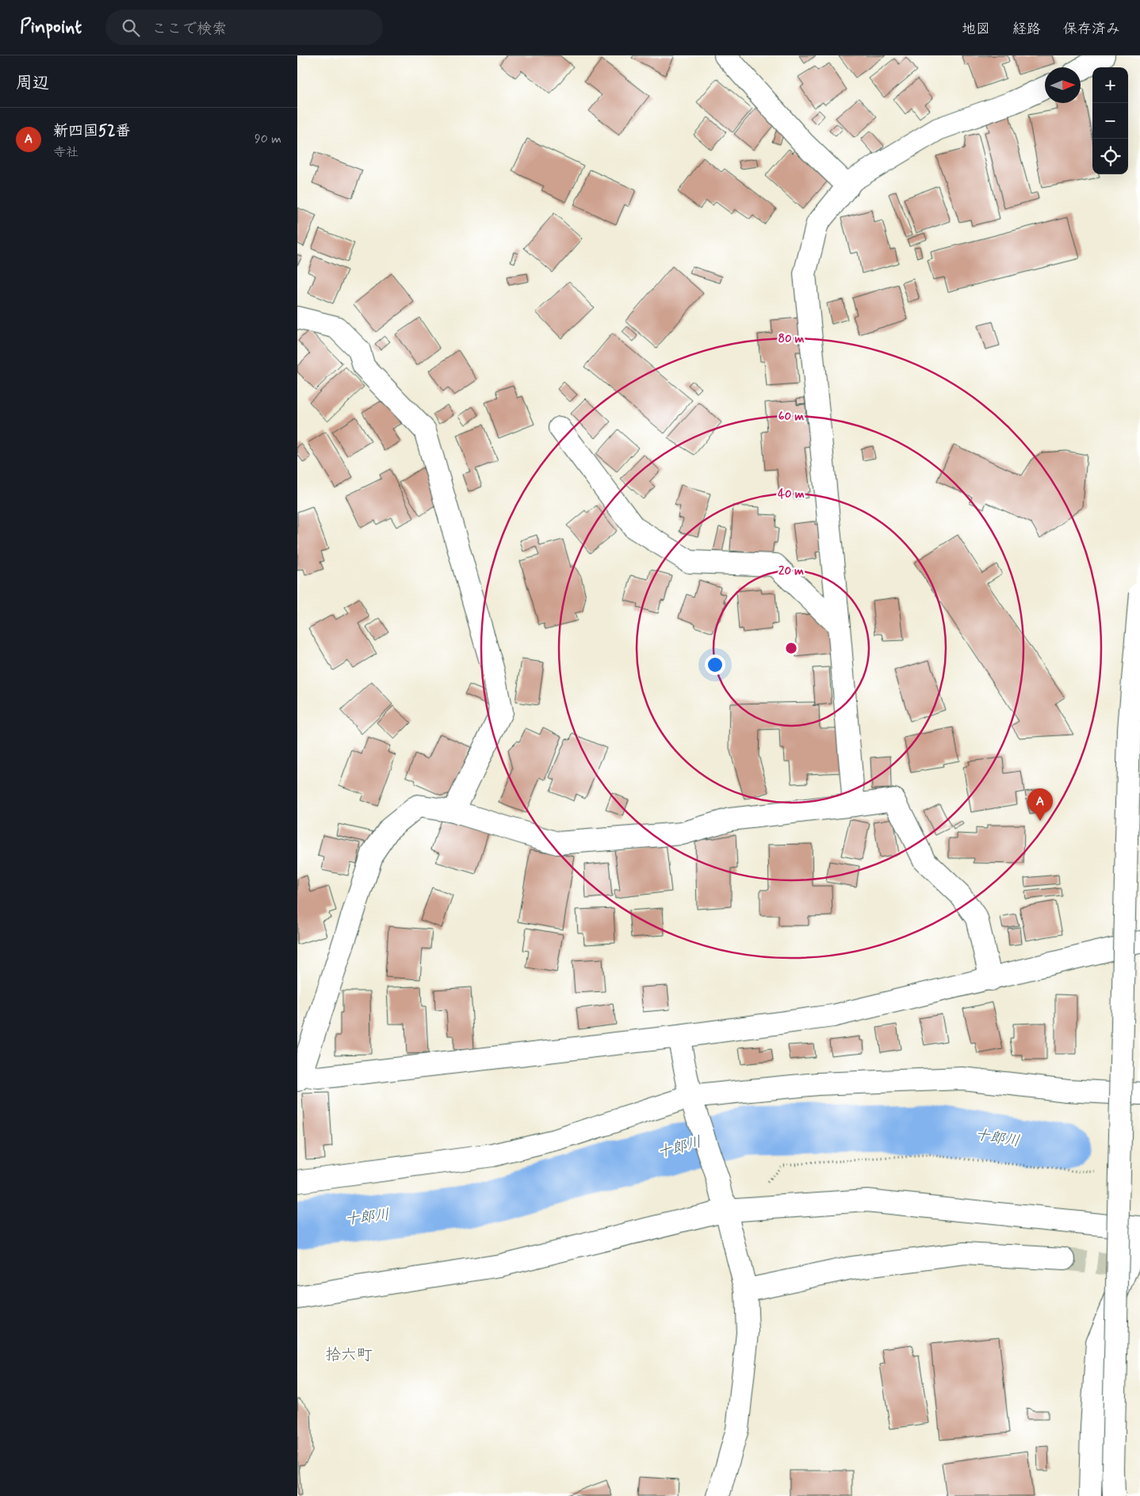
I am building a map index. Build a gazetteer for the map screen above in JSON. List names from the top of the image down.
{
  "districts": ["拾六町"],
  "water": ["十郎川"],
  "north": "right",
  "page": {
    "header": "Pinpoint",
    "search": "ここで検索",
    "nav": ["地図", "経路", "保存済み"],
    "heading": "周辺",
    "map_buttons": ["+", "−"],
    "list": [
      {
        "mark": "A",
        "name": "新四国52番",
        "note": "寺社",
        "value": "90 m"
      }
    ],
    "pins": "A"
  },
  "rings": [
    "80 m",
    "60 m",
    "40 m",
    "20 m"
  ]
}
